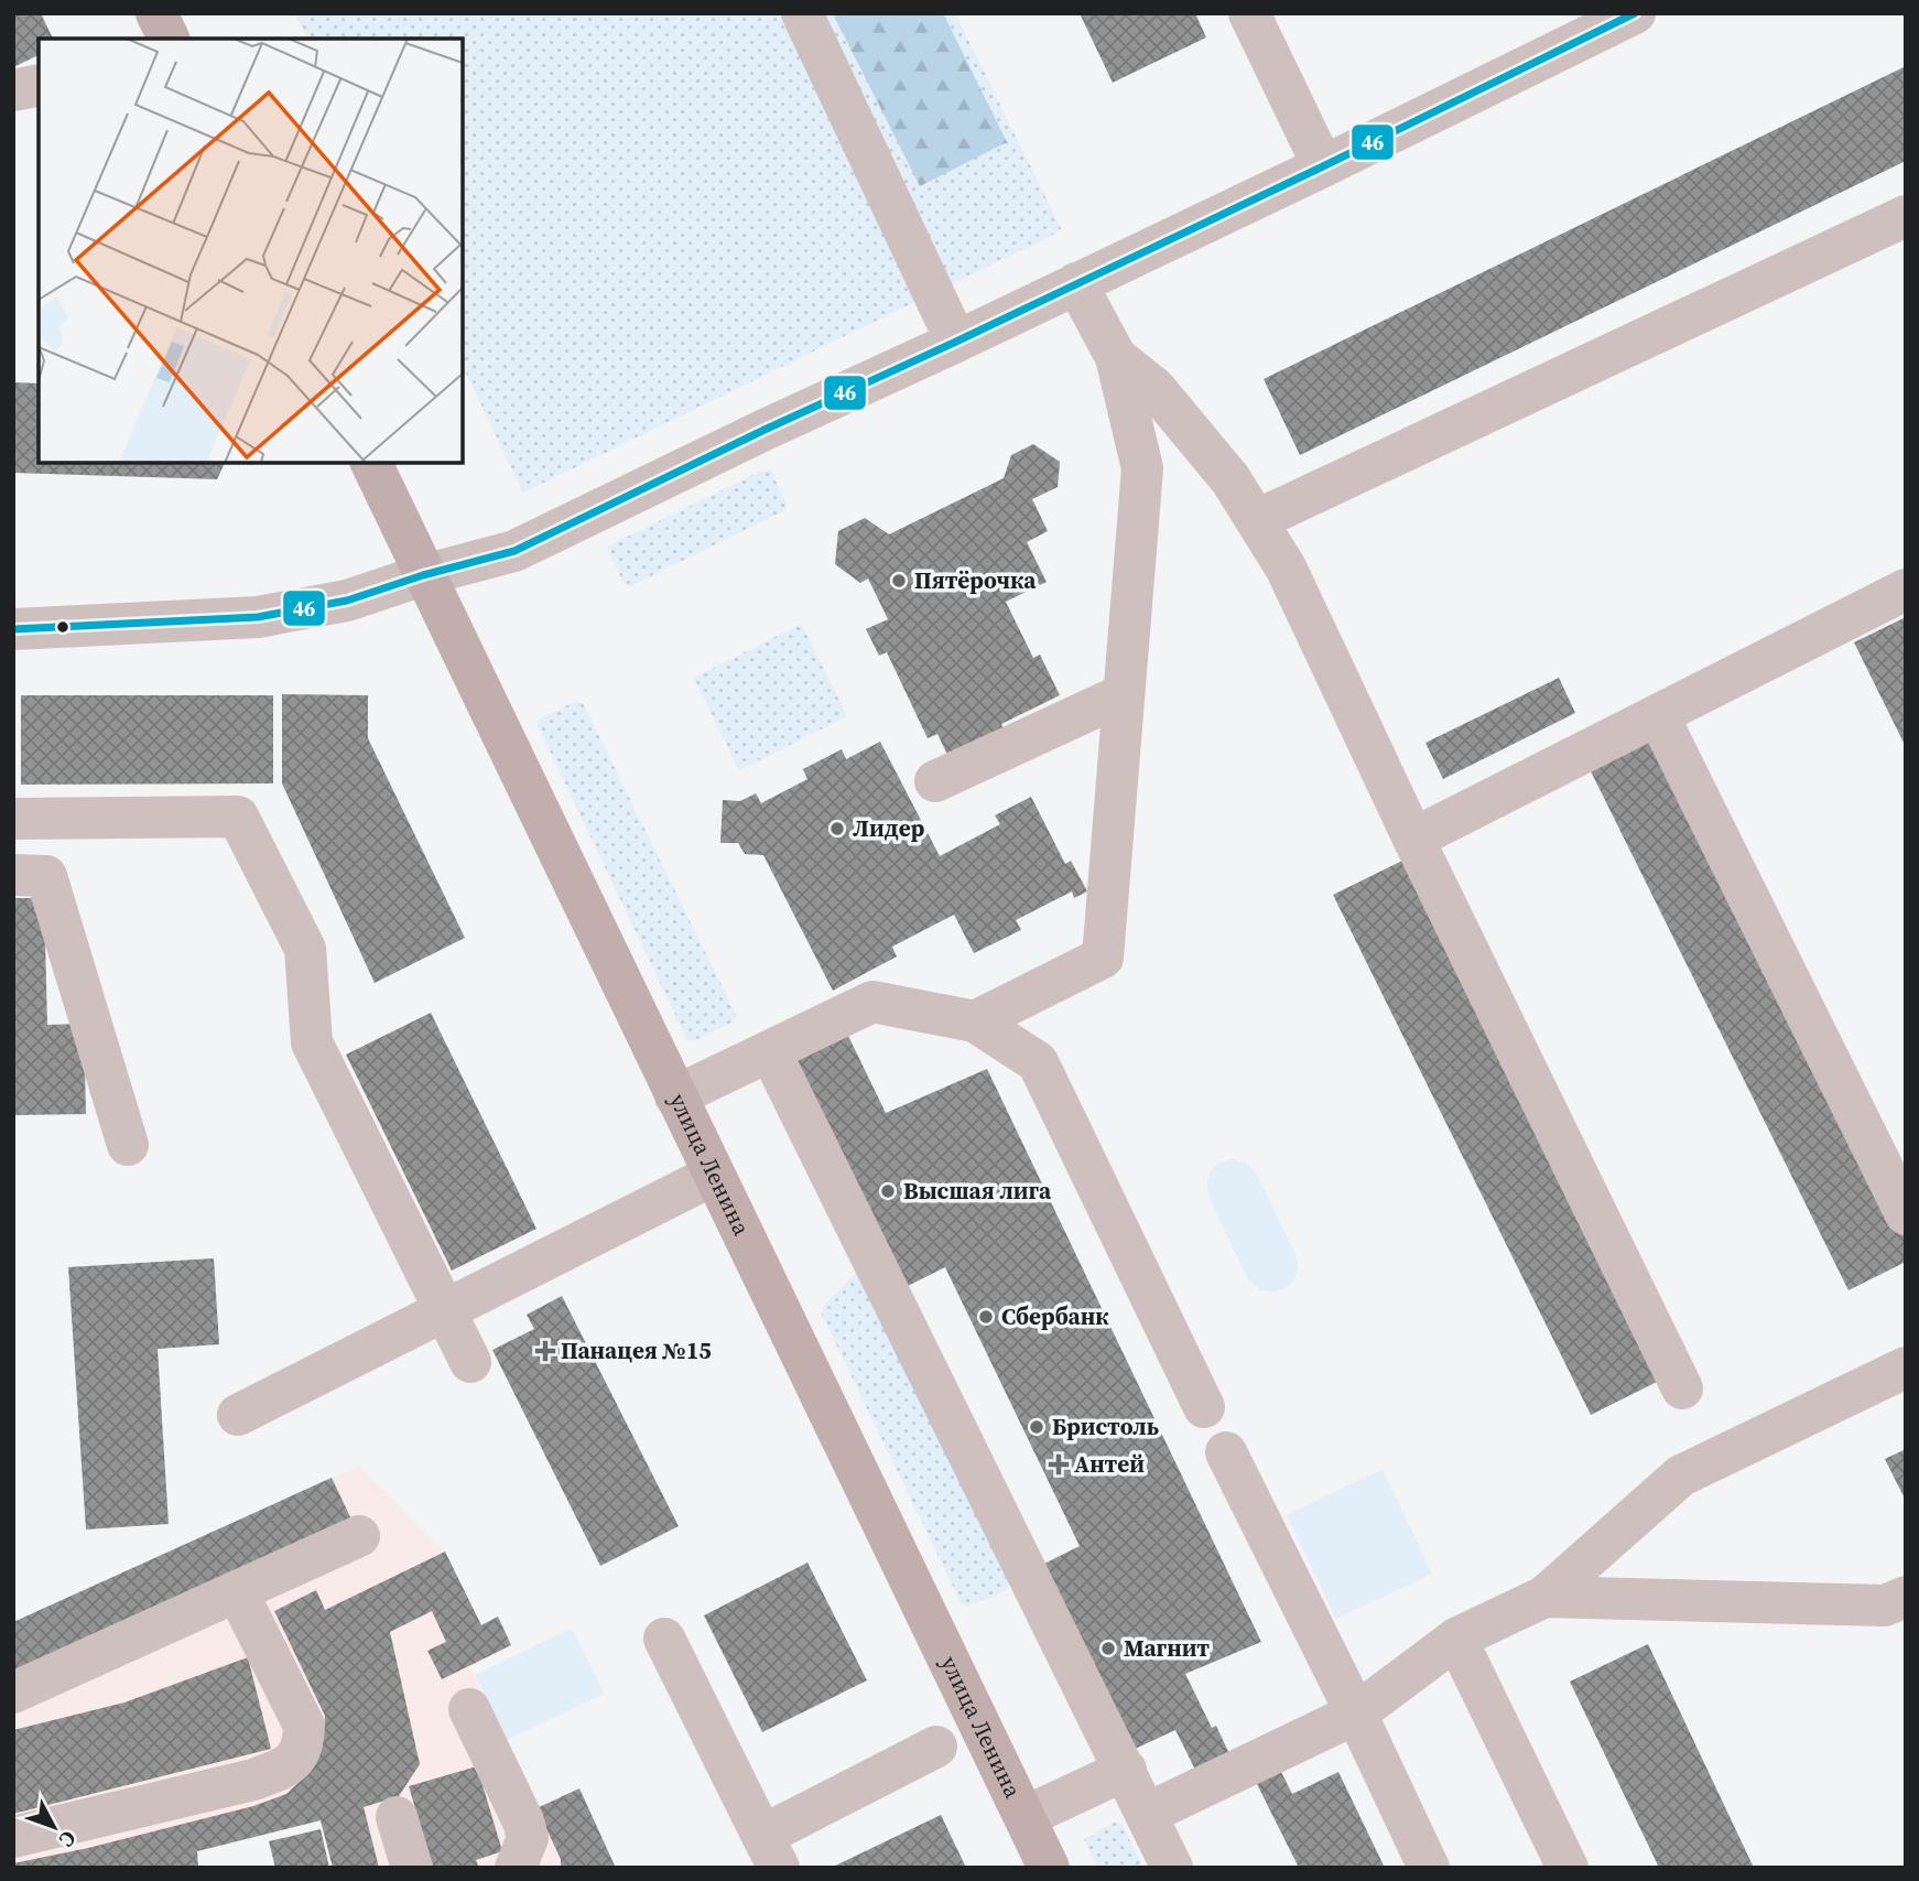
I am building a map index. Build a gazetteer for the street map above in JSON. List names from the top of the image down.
{
  "streets": {
    "main road": ["улица Ленина"]
  },
  "places": {
    "other": [
      "Пятёрочка",
      "Лидер",
      "Высшая лига",
      "Сбербанк",
      "Бристоль",
      "Магнит"
    ],
    "health": ["Панацея №15", "Антей"]
  },
  "lines": ["transit line 46"],
  "north": "bottom right"
}
